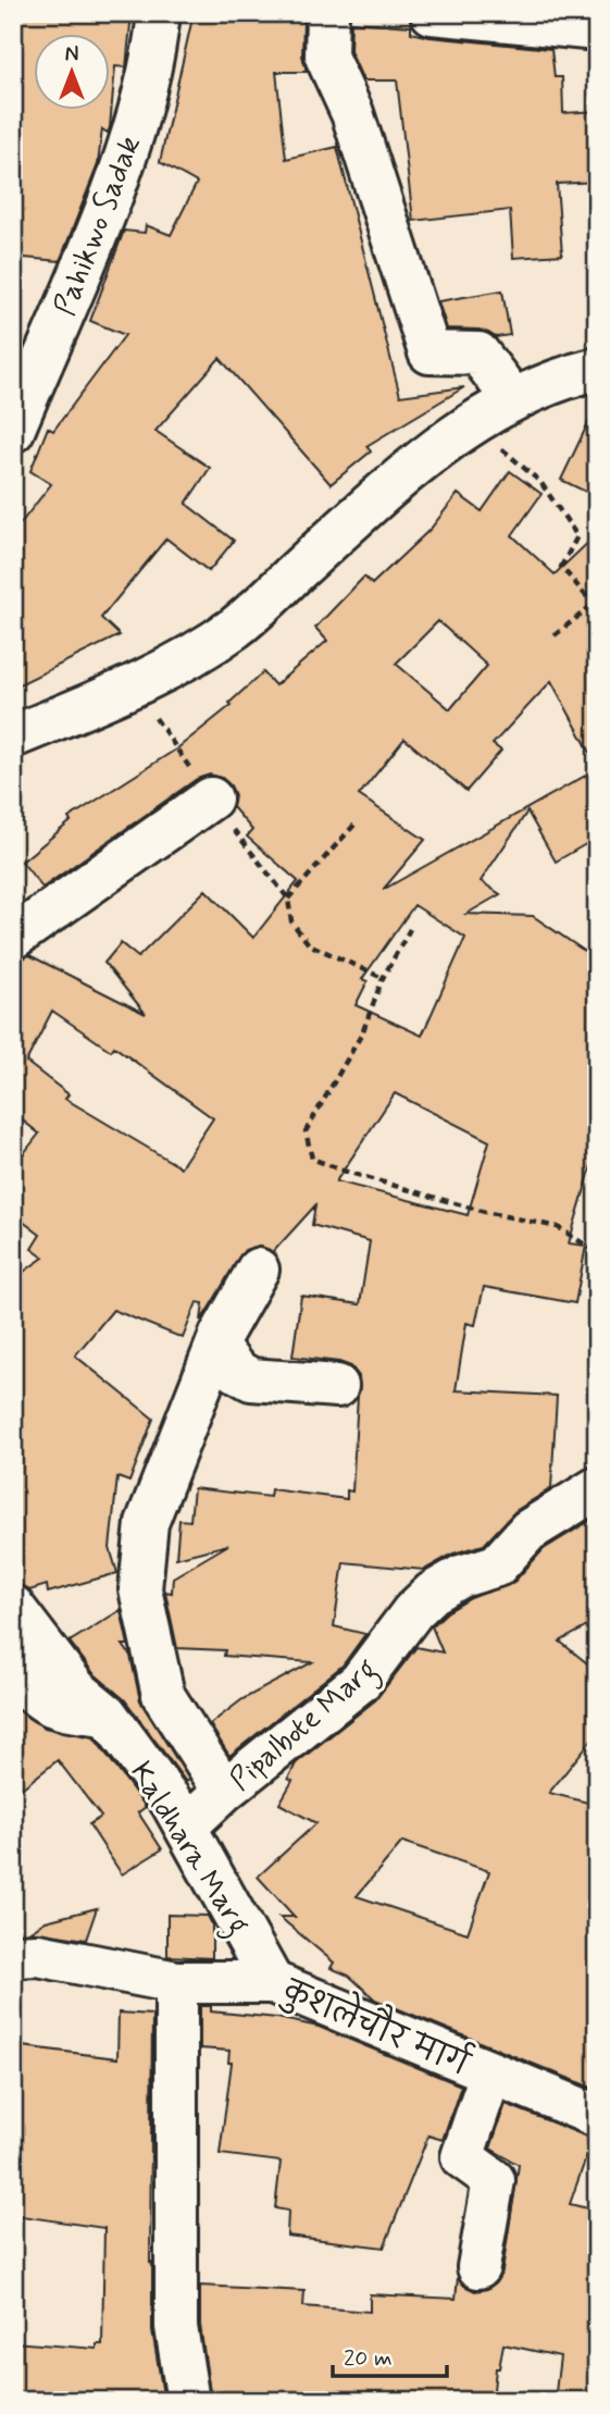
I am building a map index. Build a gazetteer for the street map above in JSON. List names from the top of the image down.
{
  "streets": {
    "street": [
      "Pahikwo Sadak",
      "Pipalbote Marg",
      "Kaldhara Marg",
      "कुशलेचौर मार्ग"
    ]
  },
  "crossings": [
    ["Pipalbote Marg", "Kaldhara Marg"],
    ["Kaldhara Marg", "कुशलेचौर मार्ग"]
  ],
  "scale_bar": "20 m",
  "north": "top"
}
